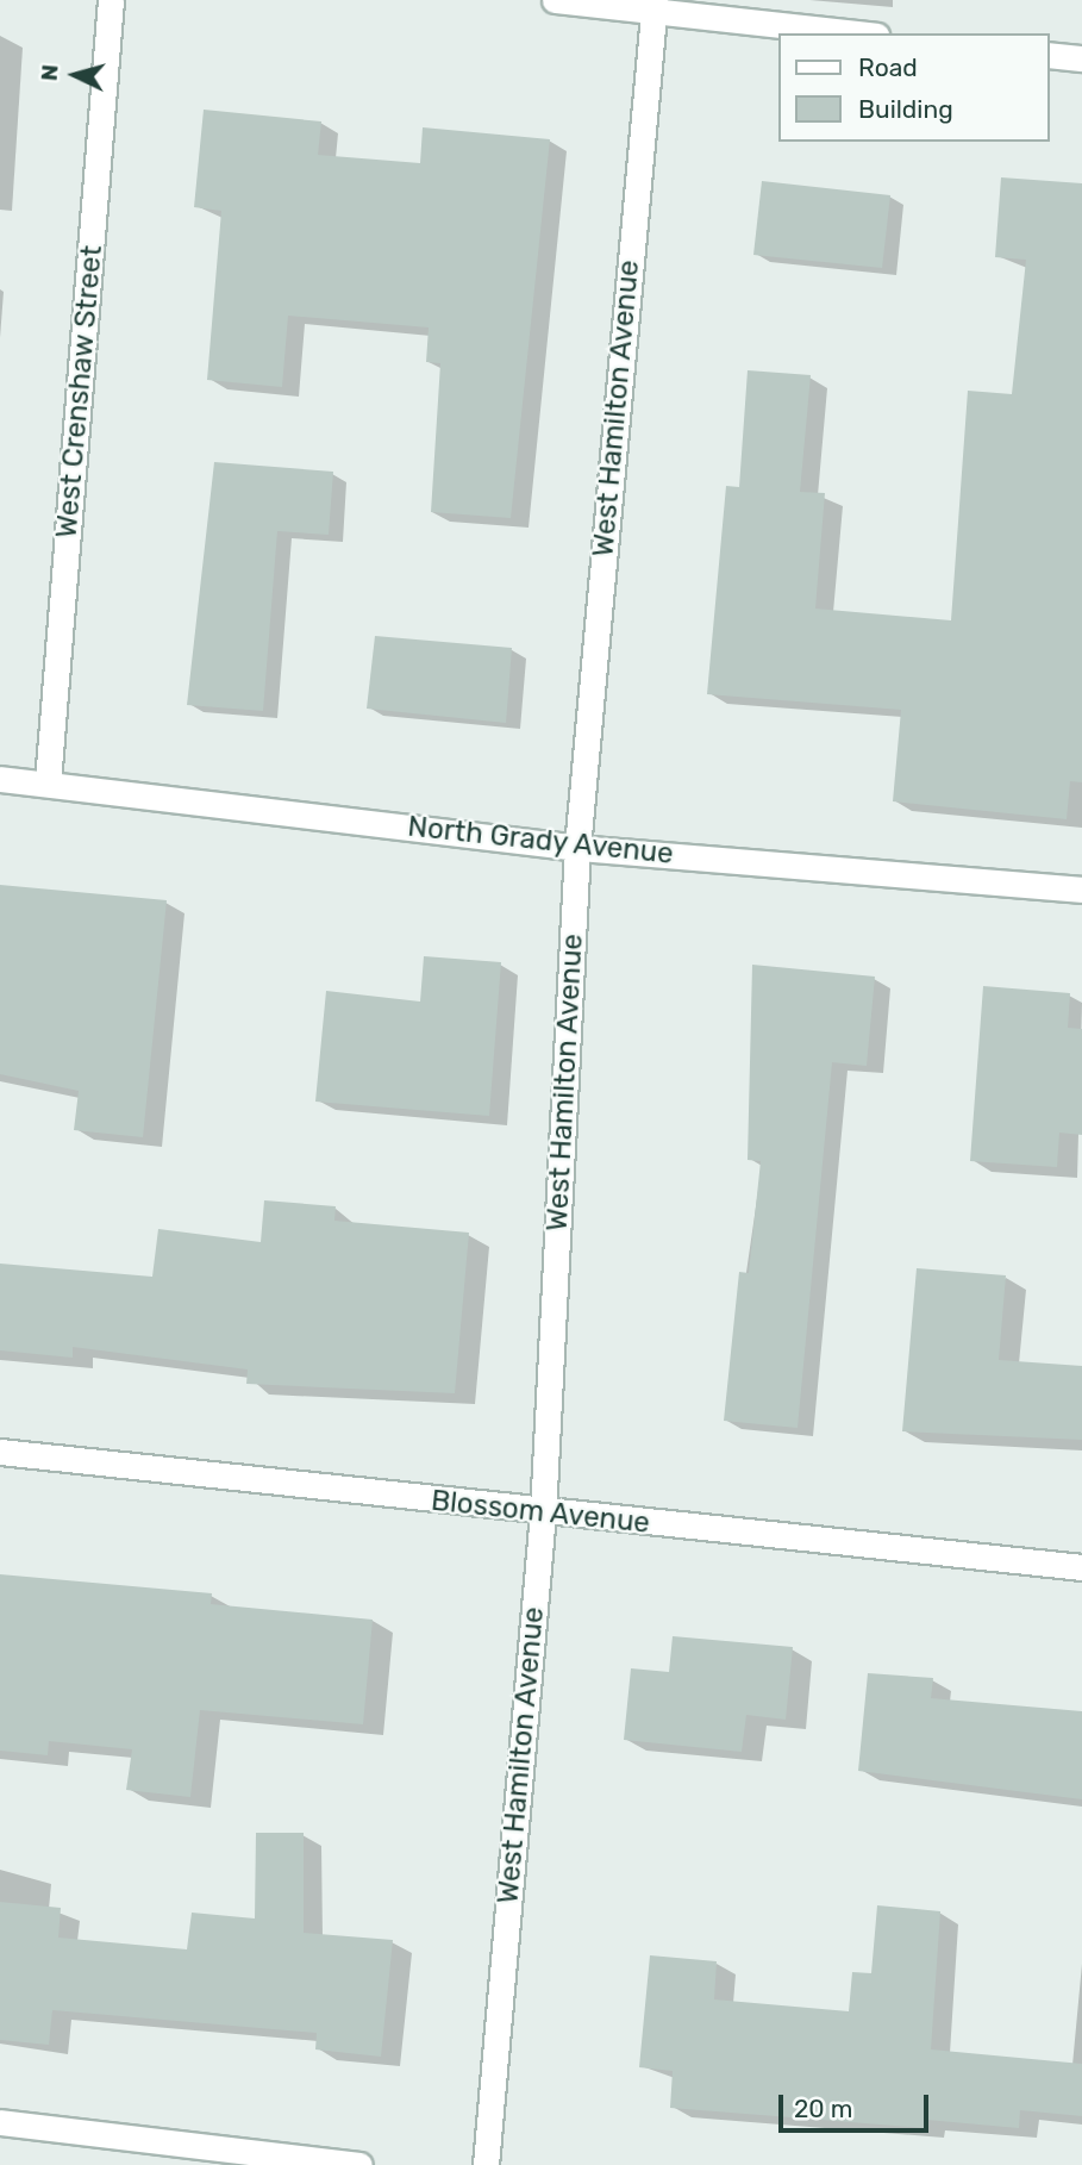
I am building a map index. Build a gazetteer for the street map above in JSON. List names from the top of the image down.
{
  "streets": {
    "street": [
      "West Crenshaw Street",
      "West Hamilton Avenue",
      "North Grady Avenue",
      "Blossom Avenue"
    ]
  },
  "crossings": [
    ["West Crenshaw Street", "North Grady Avenue"],
    ["West Hamilton Avenue", "North Grady Avenue"],
    ["West Hamilton Avenue", "Blossom Avenue"]
  ],
  "legend": ["Road", "Building"],
  "scale_bar": "20 m",
  "north": "left"
}
